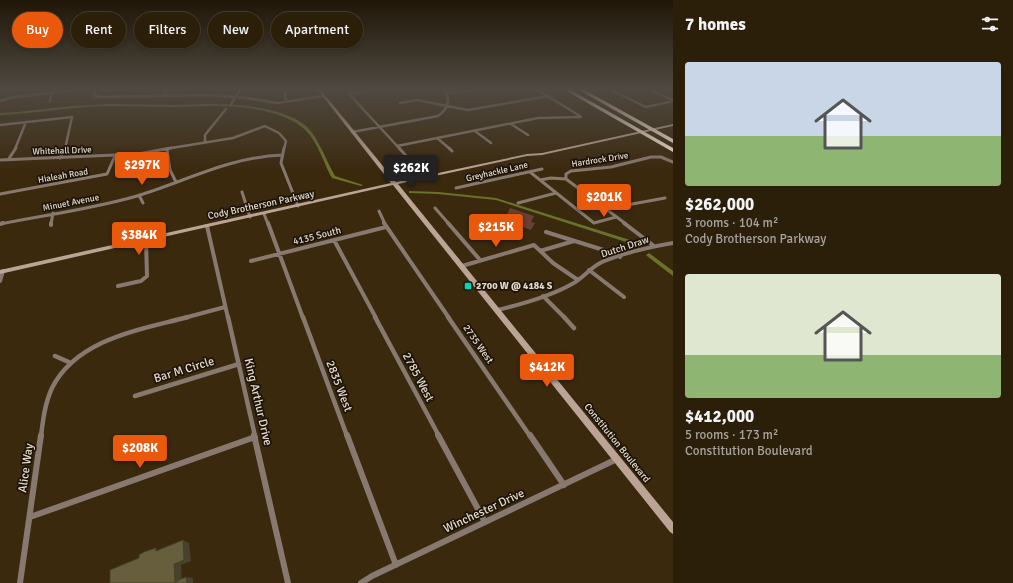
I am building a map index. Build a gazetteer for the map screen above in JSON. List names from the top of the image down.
{
  "streets": {
    "main road": ["Cody Brotherson Parkway", "Constitution Boulevard"],
    "street": [
      "Whitehall Drive",
      "Hardrock Drive",
      "Greyhackle Lane",
      "Hialeah Road",
      "Minuet Avenue",
      "4135 South",
      "Dutch Draw",
      "2735 West",
      "Bar M Circle",
      "2785 West",
      "2835 West",
      "King Arthur Drive",
      "Alice Way",
      "Winchester Drive"
    ]
  },
  "crossings": [
    ["Whitehall Drive", "Hialeah Road"],
    ["Whitehall Drive", "Minuet Avenue"],
    ["Hardrock Drive", "Dutch Draw"],
    ["Cody Brotherson Parkway", "2835 West"],
    ["Cody Brotherson Parkway", "King Arthur Drive"],
    ["Cody Brotherson Parkway", "Constitution Boulevard"],
    ["4135 South", "2735 West"],
    ["4135 South", "2785 West"],
    ["4135 South", "2835 West"],
    ["Dutch Draw", "Constitution Boulevard"],
    ["2735 West", "Winchester Drive"],
    ["Bar M Circle", "King Arthur Drive"],
    ["2785 West", "Winchester Drive"],
    ["2835 West", "Winchester Drive"],
    ["King Arthur Drive", "Alice Way"],
    ["Constitution Boulevard", "Winchester Drive"]
  ],
  "places": {
    "transit": ["2700 W @ 4184 S"]
  },
  "page": {
    "heading": "7 homes",
    "chip": [
      "Buy",
      "Rent",
      "Filters",
      "New",
      "Apartment"
    ],
    "list": [
      {
        "name": "$262,000",
        "note": "3 rooms · 104 m² · Cody Brotherson Parkway"
      },
      {
        "name": "$412,000",
        "note": "5 rooms · 173 m² · Constitution Boulevard"
      }
    ],
    "price": [
      "$297K",
      "$262K",
      "$201K",
      "$215K",
      "$384K",
      "$412K",
      "$208K"
    ]
  }
}
